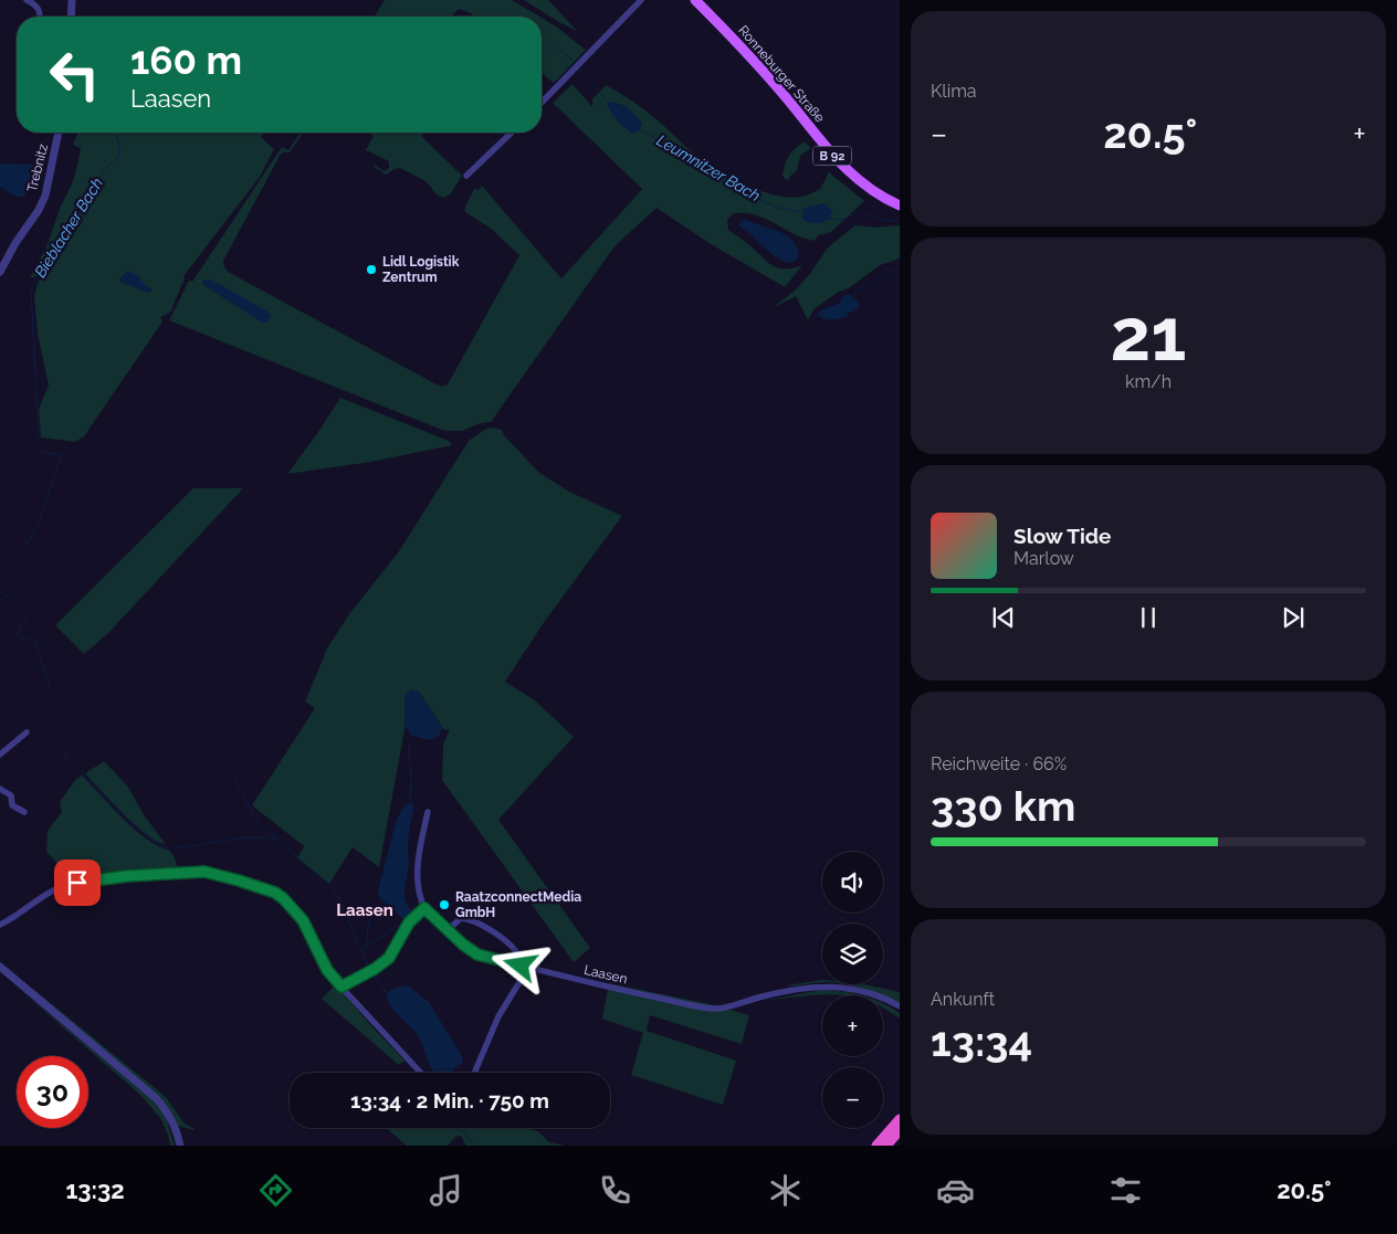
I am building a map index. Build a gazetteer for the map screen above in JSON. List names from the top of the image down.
{
  "streets": {
    "main road": ["Ronneburger Straße", "B 92"],
    "street": ["Trebnitz", "Laasen"]
  },
  "districts": ["Laasen"],
  "water": ["Leumnitzer Bach", "Bieblacher Bach"],
  "places": ["Lidl Logistik Zentrum", "RaatzconnectMedia GmbH"],
  "page": {
    "tile": [
      "Klima",
      ["21", "km/h"],
      ["Reichweite · 66%", "330 km"],
      ["Ankunft", "13:34"]
    ],
    "turn": ["160 m", "Laasen"],
    "heat": ["−", "20.5°", "+"],
    "song": ["Slow Tide", "Marlow"],
    "map_buttons": ["+", "−"],
    "limit": "30",
    "trip": "13:34 · 2 Min. · 750 m",
    "tabs": ["13:32", "20.5°"]
  }
}
